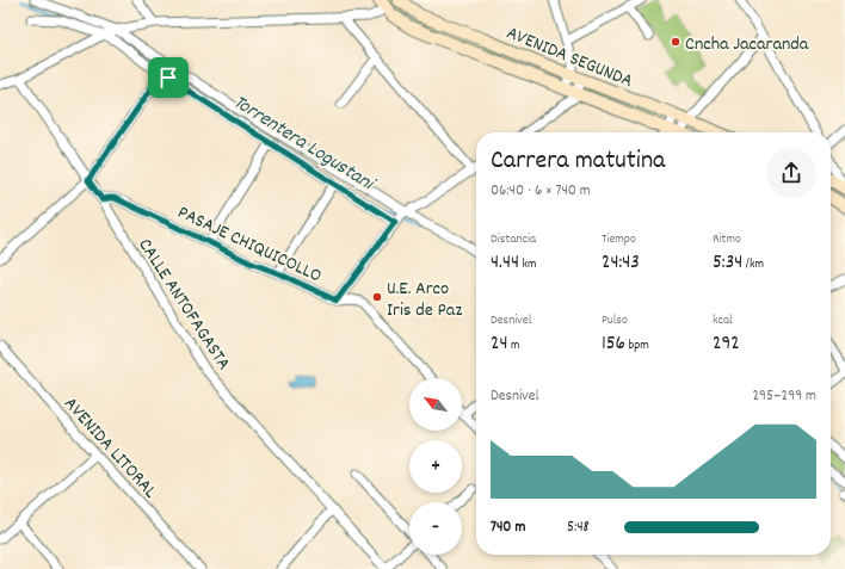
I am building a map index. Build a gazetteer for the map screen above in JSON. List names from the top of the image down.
{
  "streets": {
    "main road": ["AVENIDA SEGUNDA"],
    "street": ["PASAJE CHIQUICOLLO", "CALLE ANTOFAGASTA", "AVENIDA LITORAL"]
  },
  "crossings": [
    ["PASAJE CHIQUICOLLO", "CALLE ANTOFAGASTA"]
  ],
  "water": ["Torrentera Logustani"],
  "places": ["Cncha Jacaranda", "U.E. Arco Iris de Paz"],
  "north": "top left",
  "page": {
    "heading": ["Carrera matutina", "06:40 · 6 × 740 m"],
    "stats": [
      ["Distancia", "4.44 km"],
      ["Tiempo", "24:43"],
      ["Ritmo", "5:34 /km"],
      ["Desnivel", "24 m"],
      ["Pulso", "156 bpm"],
      ["kcal", "292"]
    ],
    "chart": ["Desnivel", "295–299 m"],
    "map_buttons": ["+", "−"],
    "list": [
      {
        "name": "740 m",
        "note": "5:48"
      }
    ]
  }
}
